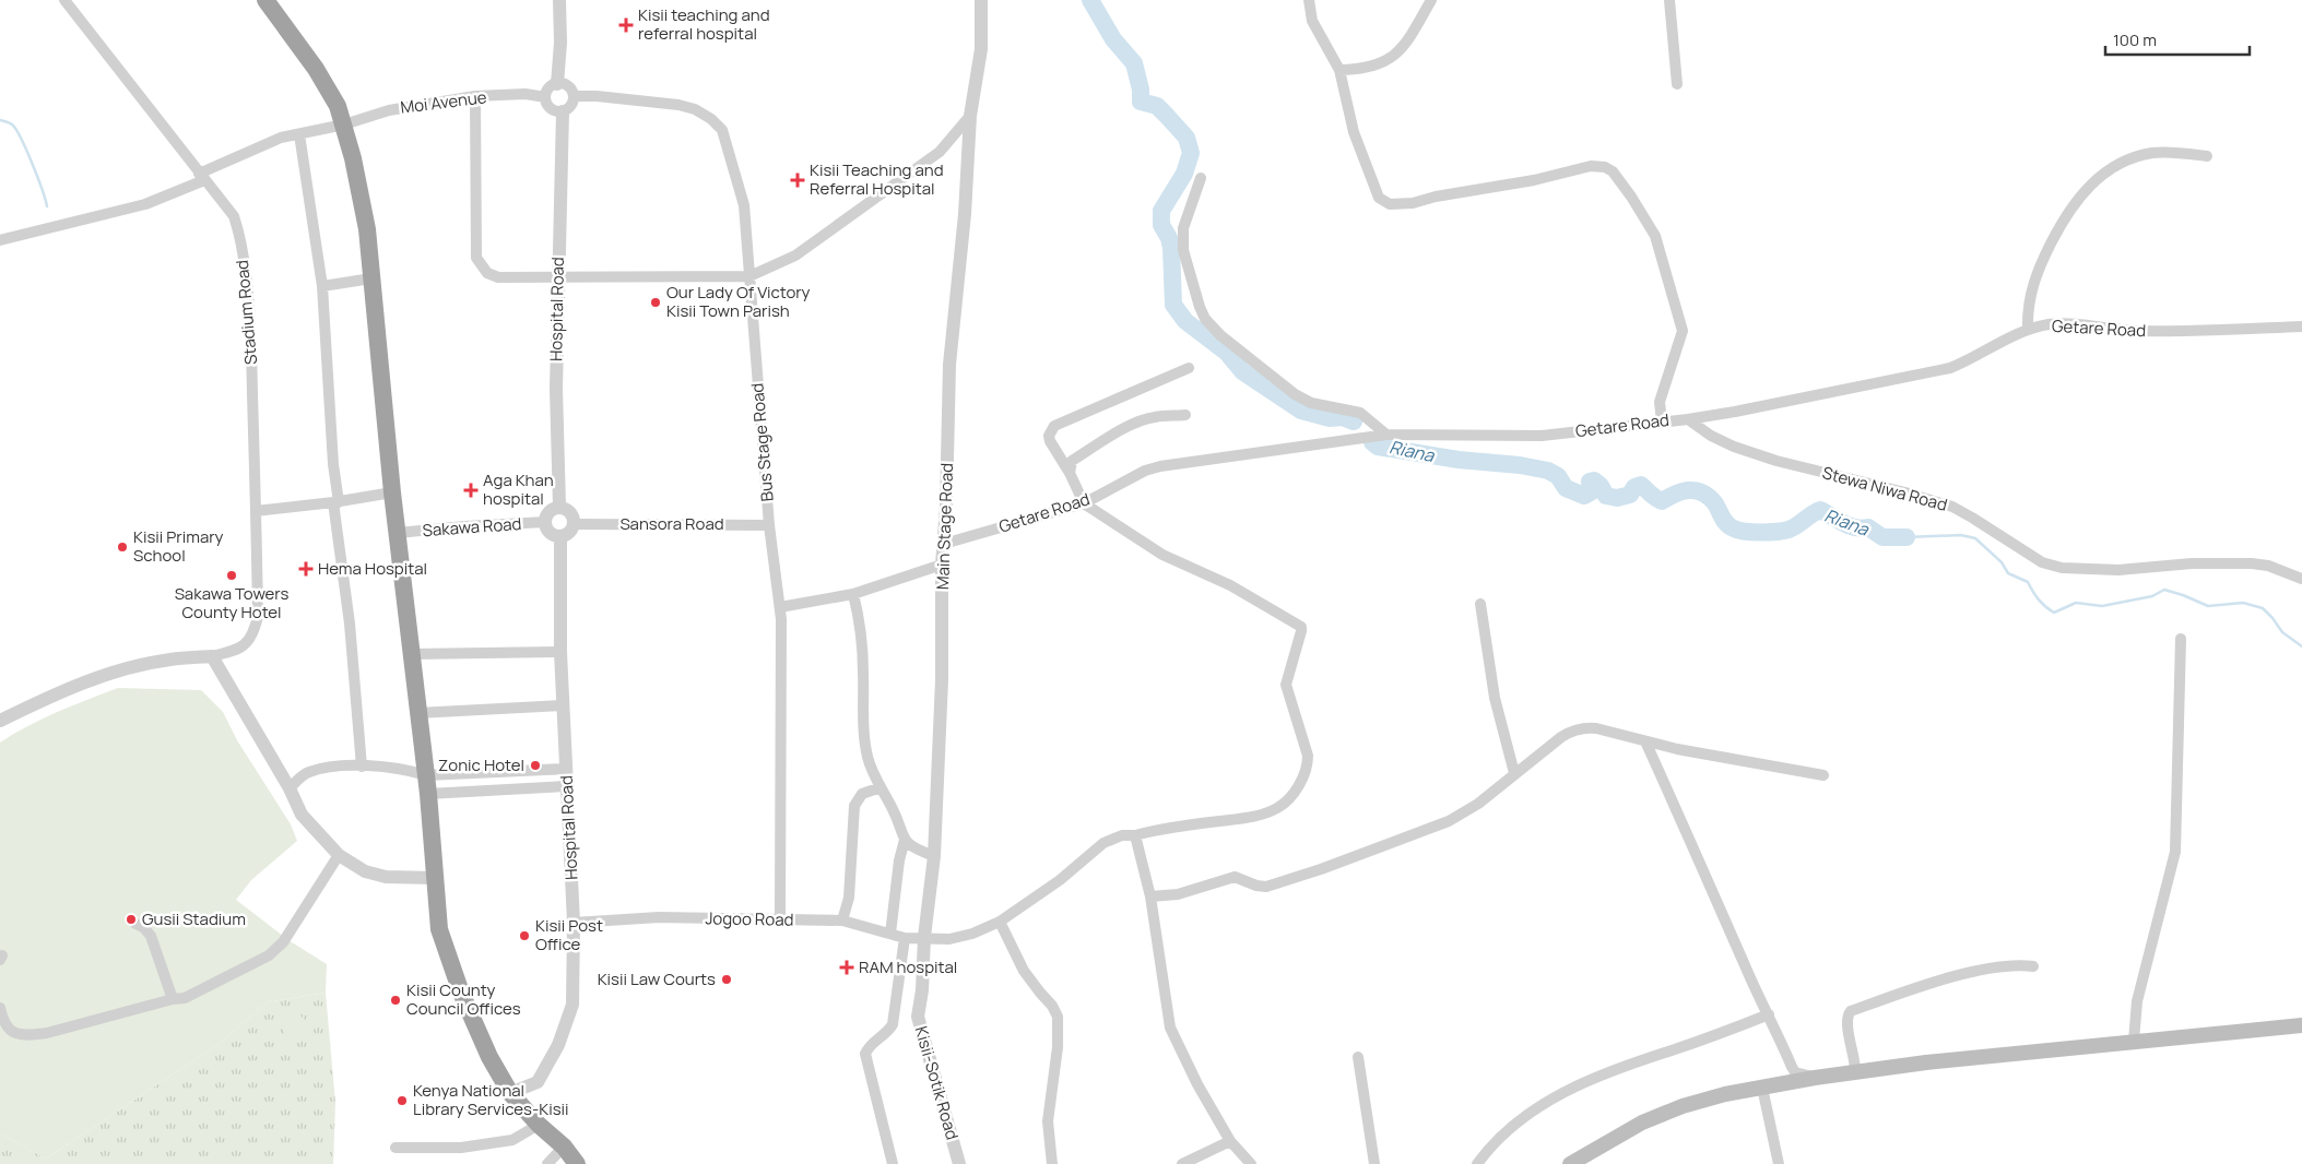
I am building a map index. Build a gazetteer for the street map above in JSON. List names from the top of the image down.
{
  "streets": {
    "street": [
      "Moi Avenue",
      "Hospital Road",
      "Stadium Road",
      "Getare Road",
      "Bus Stage Road",
      "Stewa Niwa Road",
      "Sansora Road",
      "Main Stage Road",
      "Sakawa Road",
      "Jogoo Road",
      "Kisii-Sotik Road"
    ]
  },
  "crossings": [
    ["Moi Avenue", "Hospital Road"],
    ["Moi Avenue", "Stadium Road"],
    ["Moi Avenue", "Bus Stage Road"],
    ["Hospital Road", "Bus Stage Road"],
    ["Hospital Road", "Sansora Road"],
    ["Hospital Road", "Sakawa Road"],
    ["Hospital Road", "Jogoo Road"],
    ["Getare Road", "Stewa Niwa Road"],
    ["Getare Road", "Main Stage Road"],
    ["Getare Road", "Jogoo Road"],
    ["Bus Stage Road", "Sansora Road"],
    ["Bus Stage Road", "Jogoo Road"],
    ["Sansora Road", "Sakawa Road"],
    ["Main Stage Road", "Jogoo Road"],
    ["Main Stage Road", "Kisii-Sotik Road"],
    ["Jogoo Road", "Kisii-Sotik Road"]
  ],
  "water": ["Riana"],
  "places": {
    "health": [
      "Kisii teaching and referral hospital",
      "Kisii Teaching and Referral Hospital",
      "Aga Khan hospital",
      "Hema Hospital",
      "RAM hospital"
    ],
    "other": [
      "Our Lady Of Victory Kisii Town Parish",
      "Kisii Primary School",
      "Sakawa Towers County Hotel",
      "Zonic Hotel",
      "Gusii Stadium",
      "Kisii Post Office",
      "Kisii Law Courts",
      "Kisii County Council Offices",
      "Kenya National Library Services-Kisii"
    ]
  },
  "scale_bar": "100 m"
}
